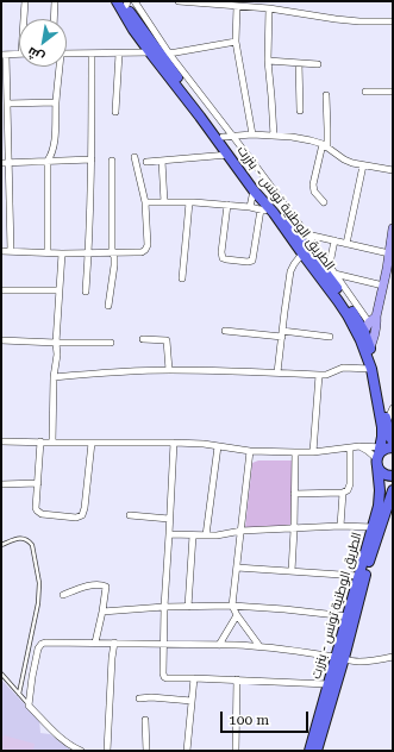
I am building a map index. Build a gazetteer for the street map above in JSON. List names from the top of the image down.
{
  "streets": {
    "main road": ["الطريق الوطنية تونس - بنزرت"]
  },
  "scale_bar": "100 m",
  "north": "bottom left"
}
